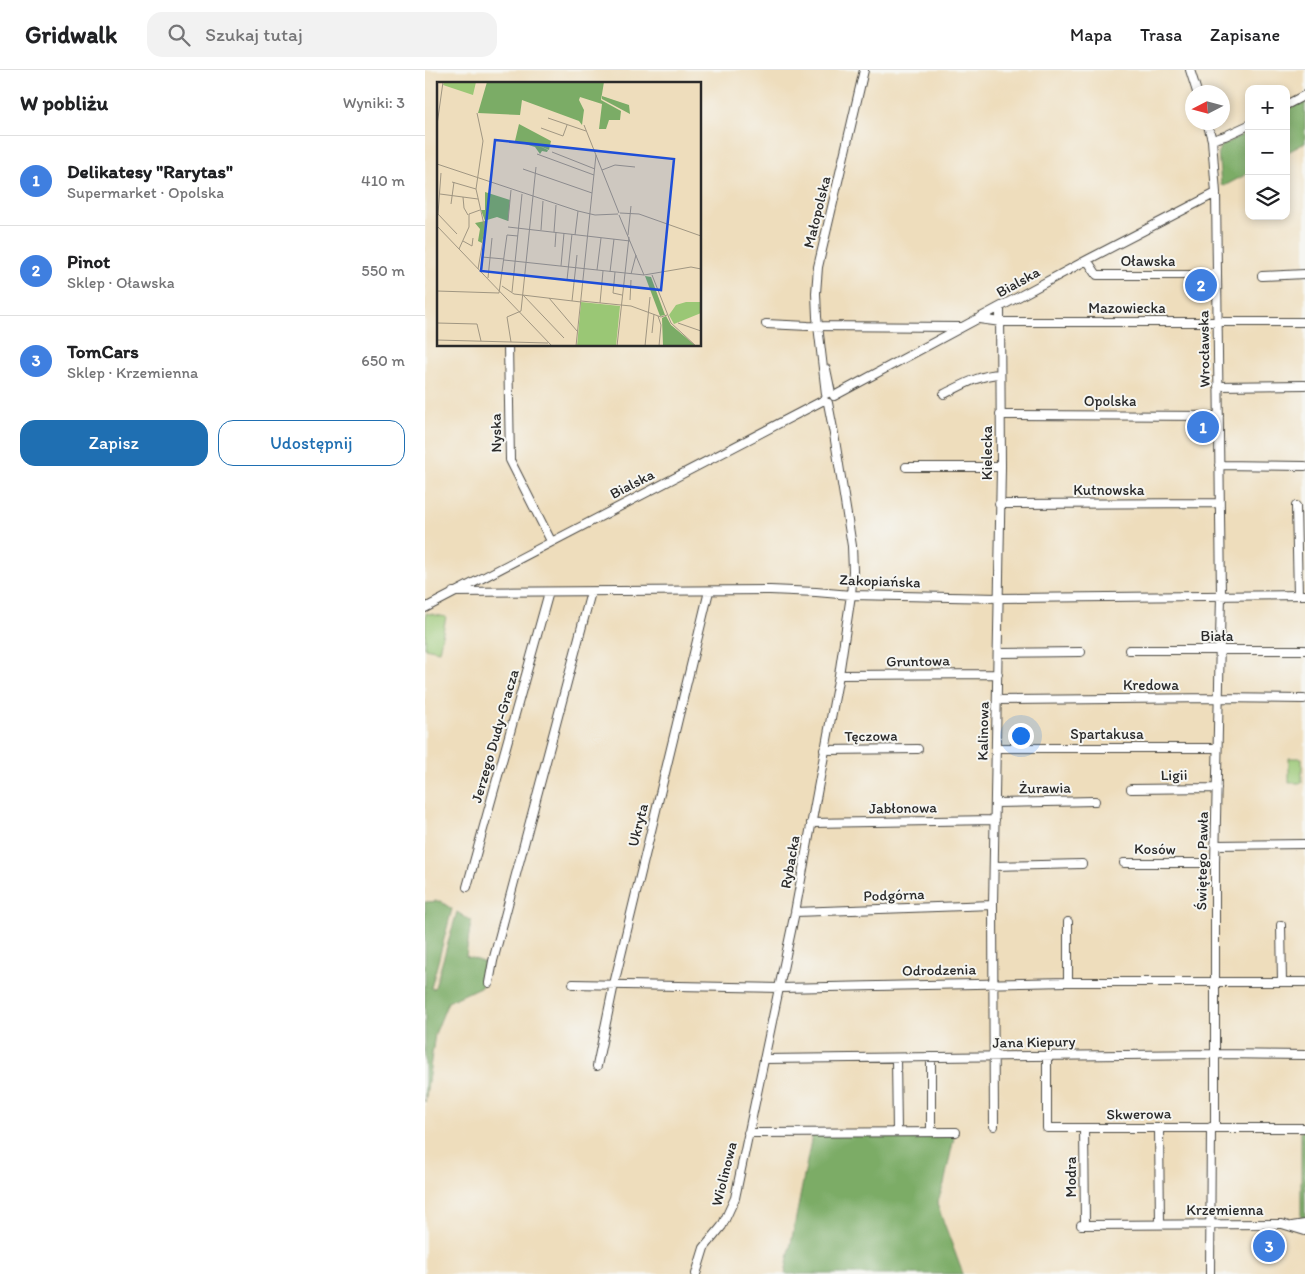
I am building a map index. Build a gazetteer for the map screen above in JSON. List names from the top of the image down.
{
  "streets": {
    "street": [
      "Małopolska",
      "Oławska",
      "Bialska",
      "Mazowiecka",
      "Wrocławska",
      "Opolska",
      "Nyska",
      "Kielecka",
      "Kutnowska",
      "Zakopiańska",
      "Biała",
      "Gruntowa",
      "Kredowa",
      "Kalinowa",
      "Spartakusa",
      "Jerzego Dudy-Gracza",
      "Tęczowa",
      "Ligii",
      "Żurawia",
      "Jabłonowa",
      "Ukryta",
      "Kosów",
      "Świętego Pawła",
      "Rybacka",
      "Podgórna",
      "Odrodzenia",
      "Jana Kiepury",
      "Skwerowa",
      "Wiolinowa",
      "Modra",
      "Krzemienna"
    ]
  },
  "crossings": [
    ["Małopolska", "Bialska"],
    ["Małopolska", "Zakopiańska"],
    ["Małopolska", "Rybacka"],
    ["Oławska", "Bialska"],
    ["Oławska", "Wrocławska"],
    ["Bialska", "Mazowiecka"],
    ["Bialska", "Wrocławska"],
    ["Bialska", "Nyska"],
    ["Bialska", "Kielecka"],
    ["Bialska", "Zakopiańska"],
    ["Mazowiecka", "Wrocławska"],
    ["Mazowiecka", "Kielecka"],
    ["Wrocławska", "Opolska"],
    ["Wrocławska", "Kutnowska"],
    ["Wrocławska", "Zakopiańska"],
    ["Wrocławska", "Świętego Pawła"],
    ["Opolska", "Kielecka"],
    ["Kielecka", "Kutnowska"],
    ["Kielecka", "Zakopiańska"],
    ["Kielecka", "Kalinowa"],
    ["Zakopiańska", "Kalinowa"],
    ["Zakopiańska", "Jerzego Dudy-Gracza"],
    ["Zakopiańska", "Ukryta"],
    ["Zakopiańska", "Świętego Pawła"],
    ["Zakopiańska", "Rybacka"],
    ["Biała", "Świętego Pawła"],
    ["Gruntowa", "Kalinowa"],
    ["Gruntowa", "Rybacka"],
    ["Kredowa", "Kalinowa"],
    ["Kredowa", "Świętego Pawła"],
    ["Kalinowa", "Spartakusa"],
    ["Kalinowa", "Żurawia"],
    ["Kalinowa", "Jabłonowa"],
    ["Kalinowa", "Podgórna"],
    ["Kalinowa", "Odrodzenia"],
    ["Kalinowa", "Jana Kiepury"],
    ["Spartakusa", "Świętego Pawła"],
    ["Tęczowa", "Rybacka"],
    ["Ligii", "Świętego Pawła"],
    ["Jabłonowa", "Rybacka"],
    ["Ukryta", "Odrodzenia"],
    ["Kosów", "Świętego Pawła"],
    ["Świętego Pawła", "Odrodzenia"],
    ["Świętego Pawła", "Jana Kiepury"],
    ["Świętego Pawła", "Skwerowa"],
    ["Świętego Pawła", "Krzemienna"],
    ["Rybacka", "Podgórna"],
    ["Rybacka", "Odrodzenia"],
    ["Rybacka", "Jana Kiepury"],
    ["Rybacka", "Wiolinowa"],
    ["Jana Kiepury", "Skwerowa"],
    ["Skwerowa", "Modra"],
    ["Modra", "Krzemienna"]
  ],
  "north": "left",
  "page": {
    "header": "Gridwalk",
    "search": "Szukaj tutaj",
    "nav": ["Mapa", "Trasa", "Zapisane"],
    "heading": ["W pobliżu", "Wyniki: 3"],
    "map_buttons": ["+", "−"],
    "list": [
      {
        "mark": "1",
        "name": "Delikatesy \"Rarytas\"",
        "note": "Supermarket · Opolska",
        "value": "410 m"
      },
      {
        "mark": "2",
        "name": "Pinot",
        "note": "Sklep · Oławska",
        "value": "550 m"
      },
      {
        "mark": "3",
        "name": "TomCars",
        "note": "Sklep · Krzemienna",
        "value": "650 m"
      }
    ],
    "pins": ["2", "1", "3"],
    "buttons": ["Zapisz", "Udostępnij"]
  }
}
